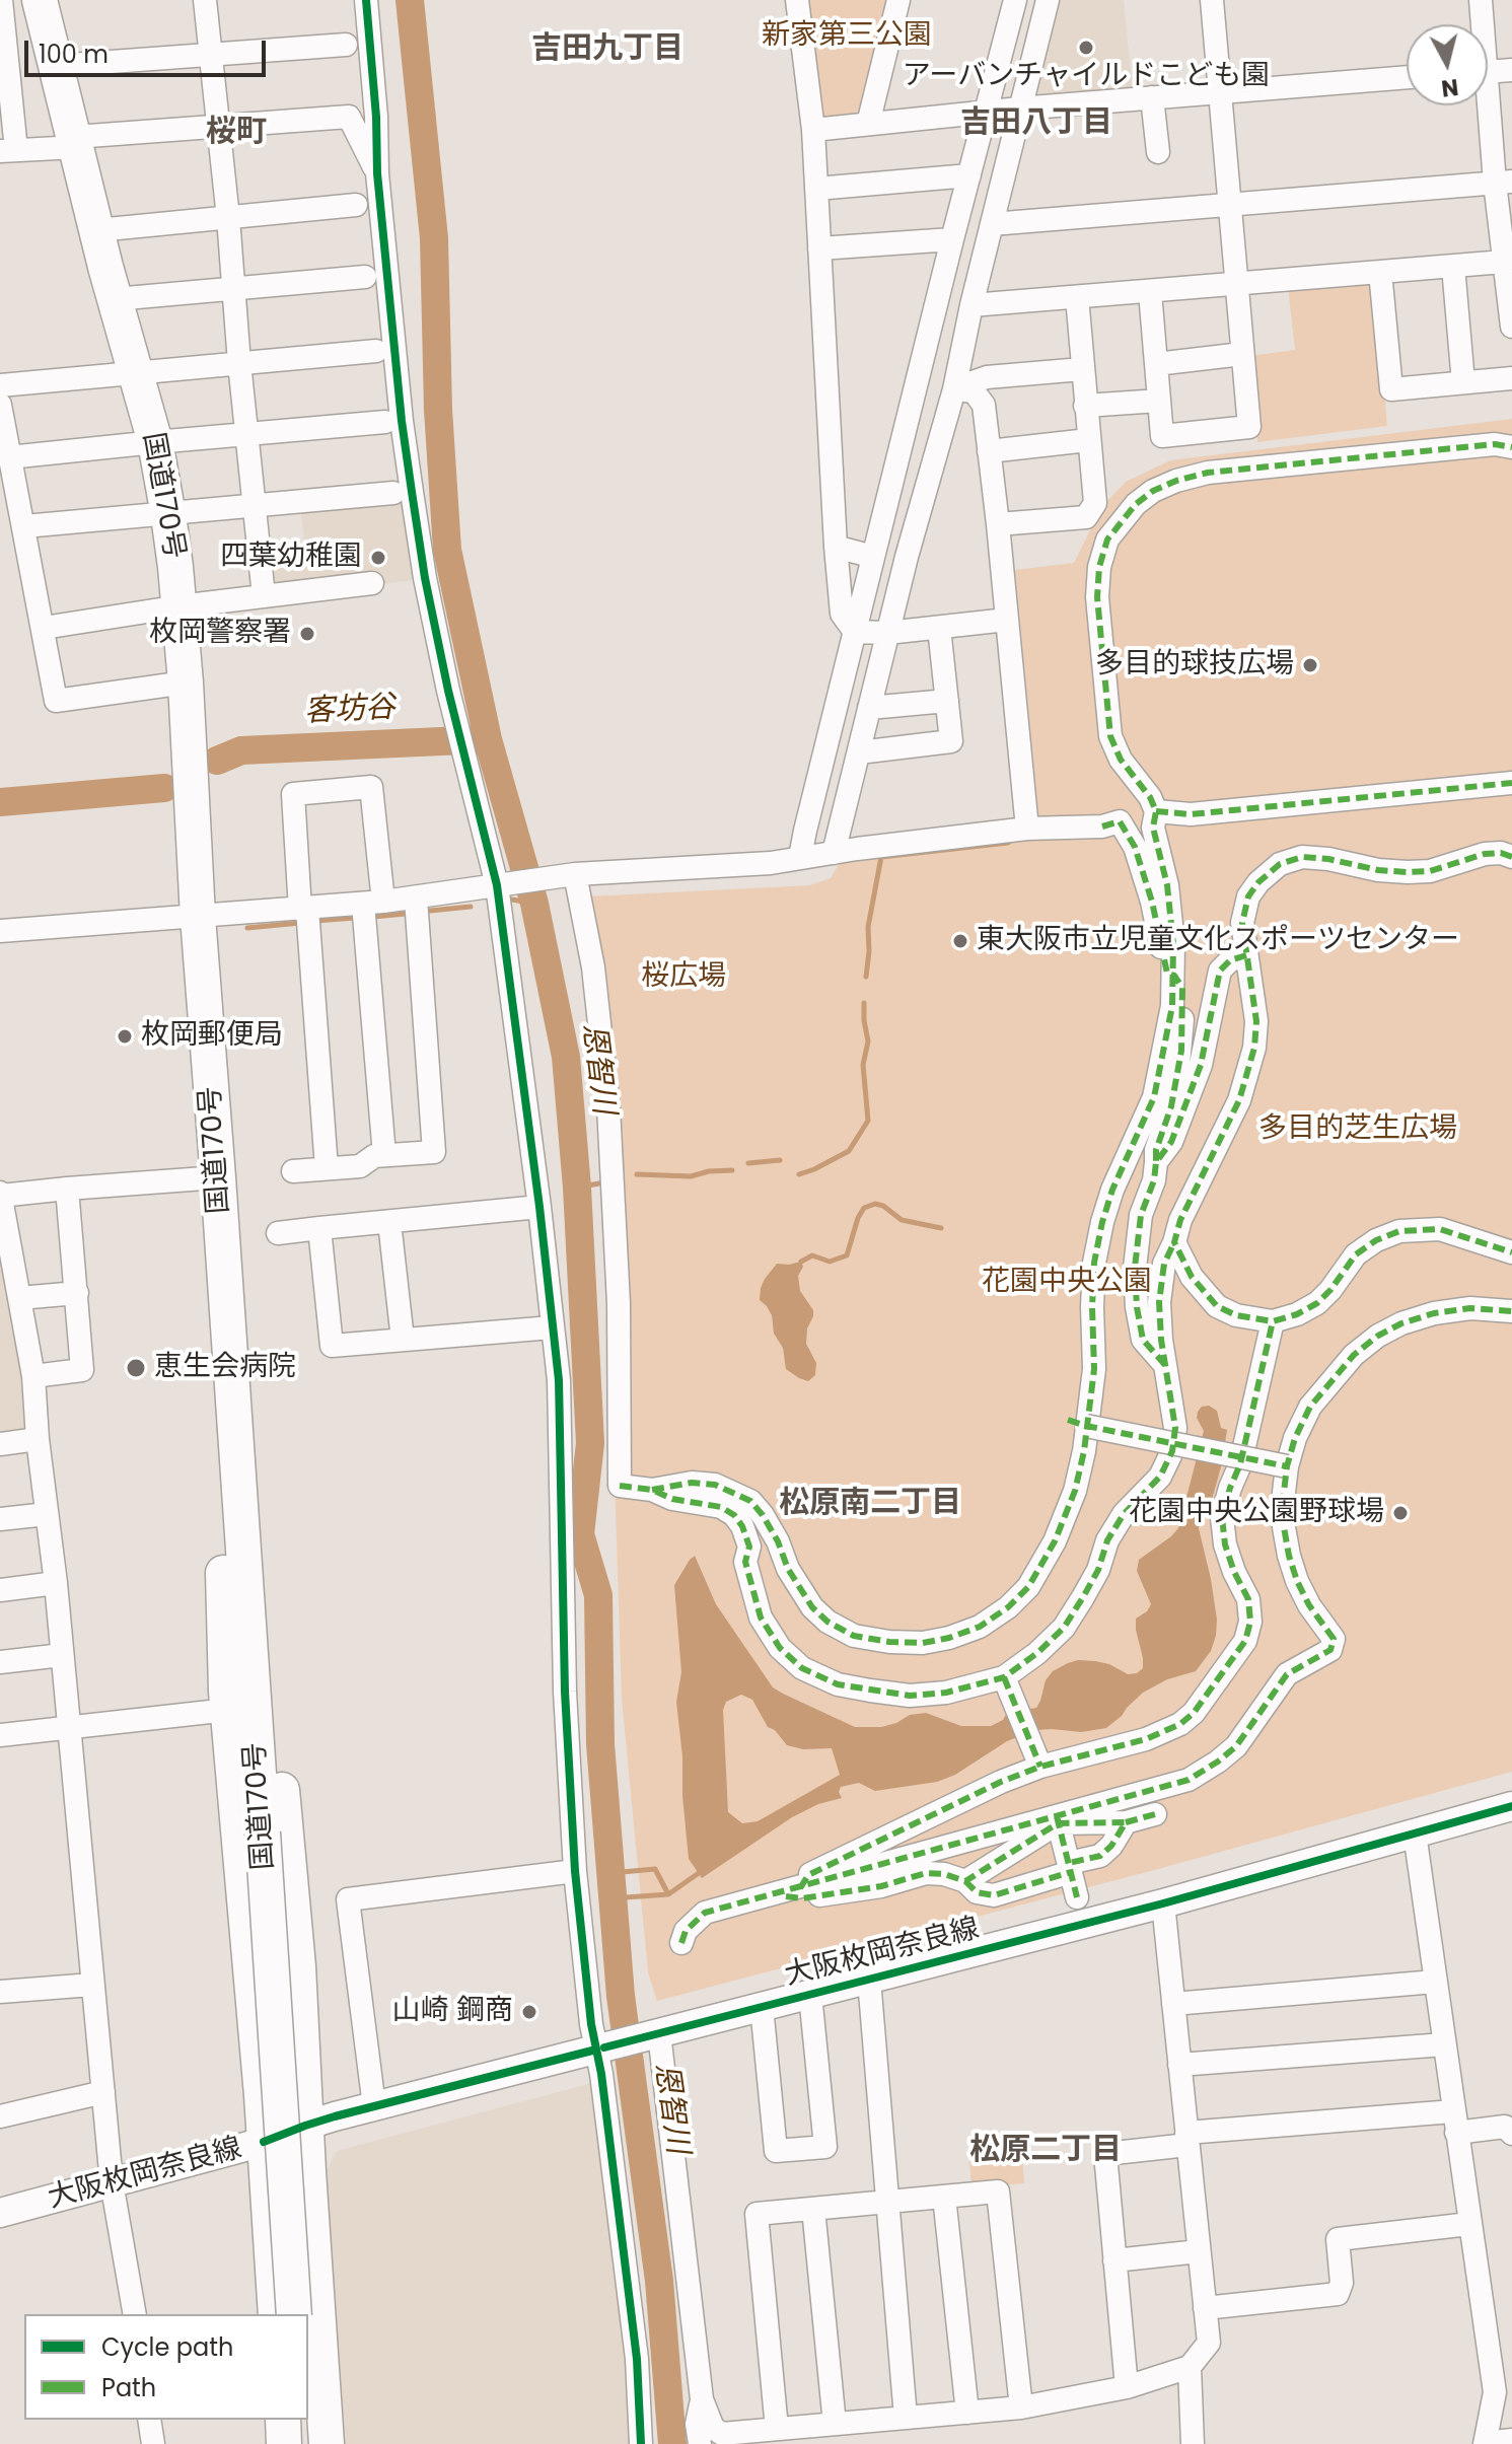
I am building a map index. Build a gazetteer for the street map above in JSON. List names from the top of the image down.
{
  "streets": {
    "highway": ["国道170号"],
    "main road": ["大阪枚岡奈良線"]
  },
  "districts": [
    "吉田九丁目",
    "吉田八丁目",
    "桜町",
    "松原南二丁目",
    "松原二丁目"
  ],
  "water": ["客坊谷", "恩智川"],
  "parks": [
    "新家第三公園",
    "桜広場",
    "多目的芝生広場",
    "花園中央公園"
  ],
  "places": [
    "アーバンチャイルドこども園",
    "四葉幼稚園",
    "枚岡警察署",
    "多目的球技広場",
    "東大阪市立児童文化スポーツセンター",
    "枚岡郵便局",
    "恵生会病院",
    "花園中央公園野球場",
    "山崎 鋼商"
  ],
  "legend": ["Cycle path", "Path"],
  "scale_bar": "100 m",
  "north": "bottom"
}
